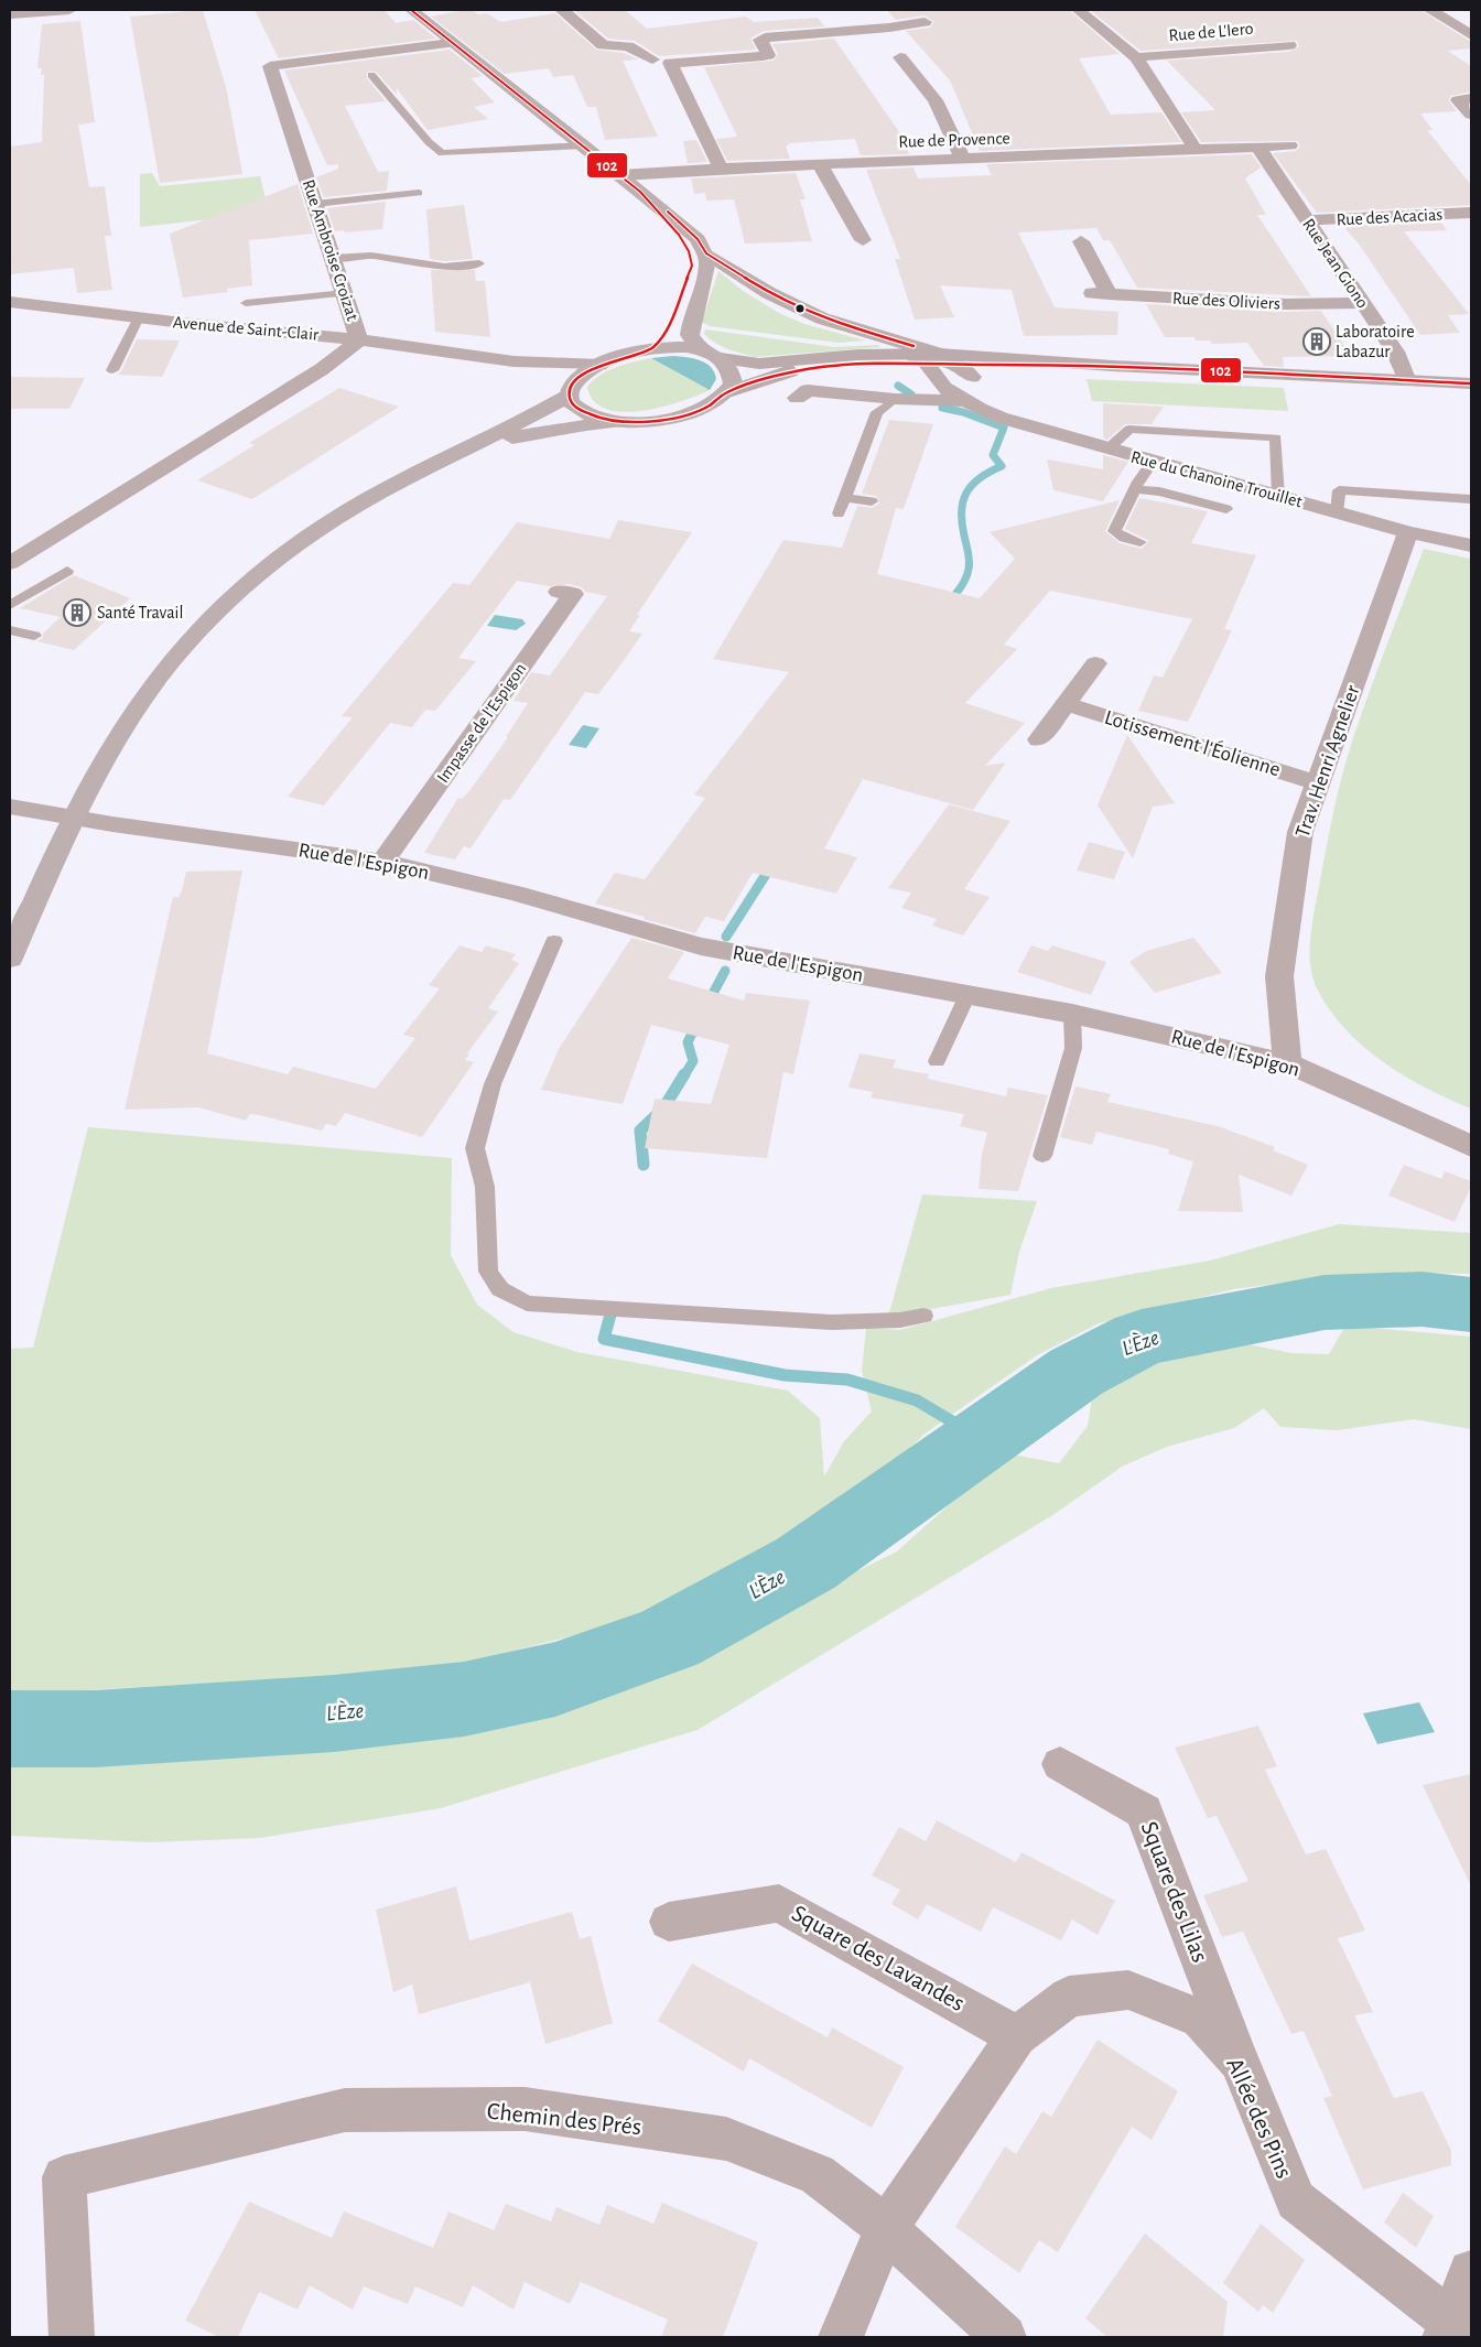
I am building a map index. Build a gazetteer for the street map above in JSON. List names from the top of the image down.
{
  "streets": {
    "street": [
      "Rue de L'Iero",
      "Rue de Provence",
      "Rue des Acacias",
      "Rue Ambroise Croizat",
      "Rue Jean Giono",
      "Rue des Oliviers",
      "Avenue de Saint-Clair",
      "Rue du Chanoine Trouillet",
      "Impasse de l'Espigon",
      "Lotissement l'Éolienne",
      "Trav. Henri Agnelier",
      "Rue de l'Espigon",
      "Square des Lilas",
      "Square des Lavandes",
      "Allée des Pins",
      "Chemin des Prés"
    ]
  },
  "crossings": [
    ["Rue de Provence", "Rue Jean Giono"],
    ["Rue des Acacias", "Rue Jean Giono"],
    ["Rue Ambroise Croizat", "Avenue de Saint-Clair"],
    ["Rue Jean Giono", "Rue des Oliviers"],
    ["Rue du Chanoine Trouillet", "Trav. Henri Agnelier"],
    ["Impasse de l'Espigon", "Rue de l'Espigon"],
    ["Lotissement l'Éolienne", "Trav. Henri Agnelier"],
    ["Trav. Henri Agnelier", "Rue de l'Espigon"],
    ["Square des Lilas", "Allée des Pins"],
    ["Square des Lavandes", "Allée des Pins"],
    ["Allée des Pins", "Chemin des Prés"]
  ],
  "water": ["L'Èze"],
  "places": {
    "building": ["Laboratoire Labazur", "Santé Travail"]
  },
  "lines": ["transit line 102"]
}
